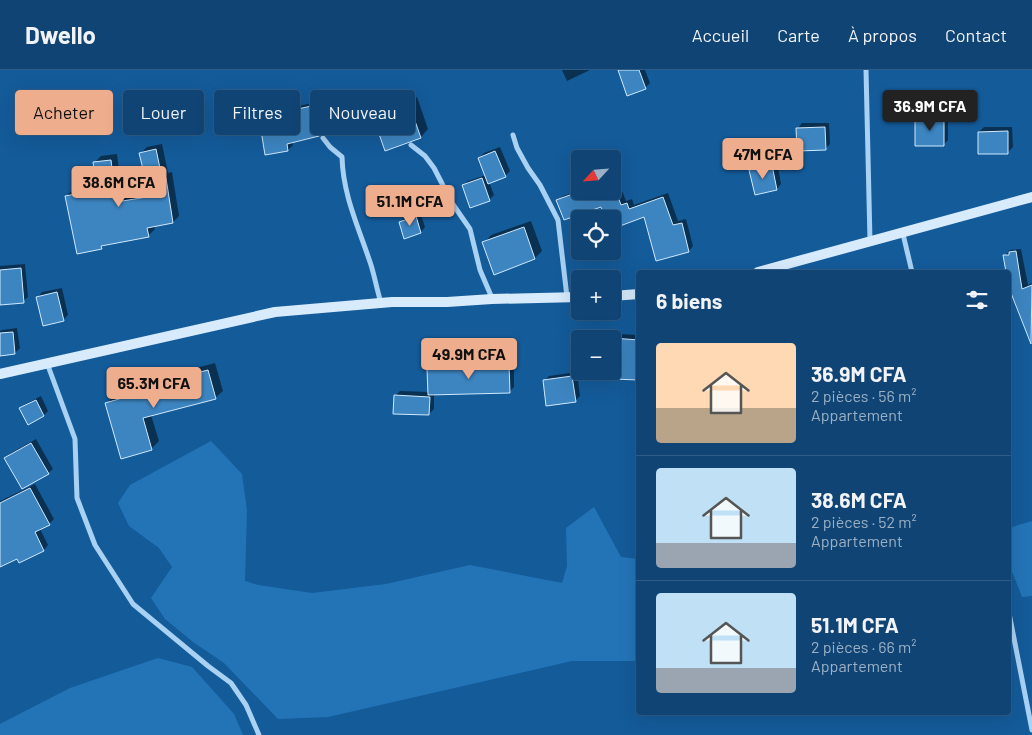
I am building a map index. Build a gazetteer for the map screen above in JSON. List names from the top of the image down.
{
  "north": "bottom left",
  "page": {
    "header": "Dwello",
    "nav": [
      "Accueil",
      "Carte",
      "À propos",
      "Contact"
    ],
    "price": [
      "36.9M CFA",
      "47M CFA",
      "38.6M CFA",
      "51.1M CFA",
      "49.9M CFA",
      "65.3M CFA"
    ],
    "chip": [
      "Acheter",
      "Louer",
      "Filtres",
      "Nouveau"
    ],
    "map_buttons": ["+", "−"],
    "heading": "6 biens",
    "list": [
      {
        "name": "36.9M CFA",
        "note": "2 pièces · 56 m² · Appartement"
      },
      {
        "name": "38.6M CFA",
        "note": "2 pièces · 52 m² · Appartement"
      },
      {
        "name": "51.1M CFA",
        "note": "2 pièces · 66 m² · Appartement"
      }
    ]
  }
}
